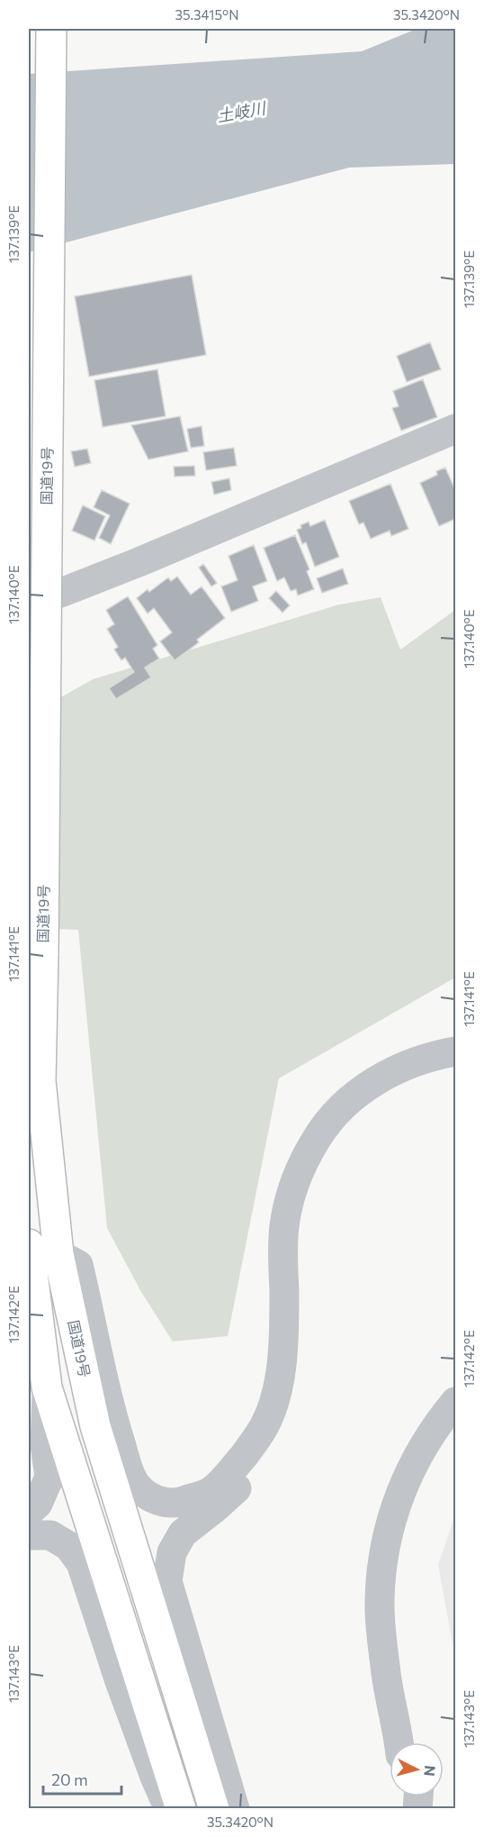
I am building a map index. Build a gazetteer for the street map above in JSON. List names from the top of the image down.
{
  "streets": {
    "highway": ["国道19号"]
  },
  "water": ["土岐川"],
  "scale_bar": "20 m",
  "north": "right",
  "coordinates": [
    "35.3415°N",
    "35.3420°N",
    "137.139°E",
    "137.140°E",
    "137.141°E",
    "137.142°E",
    "137.143°E"
  ]
}
